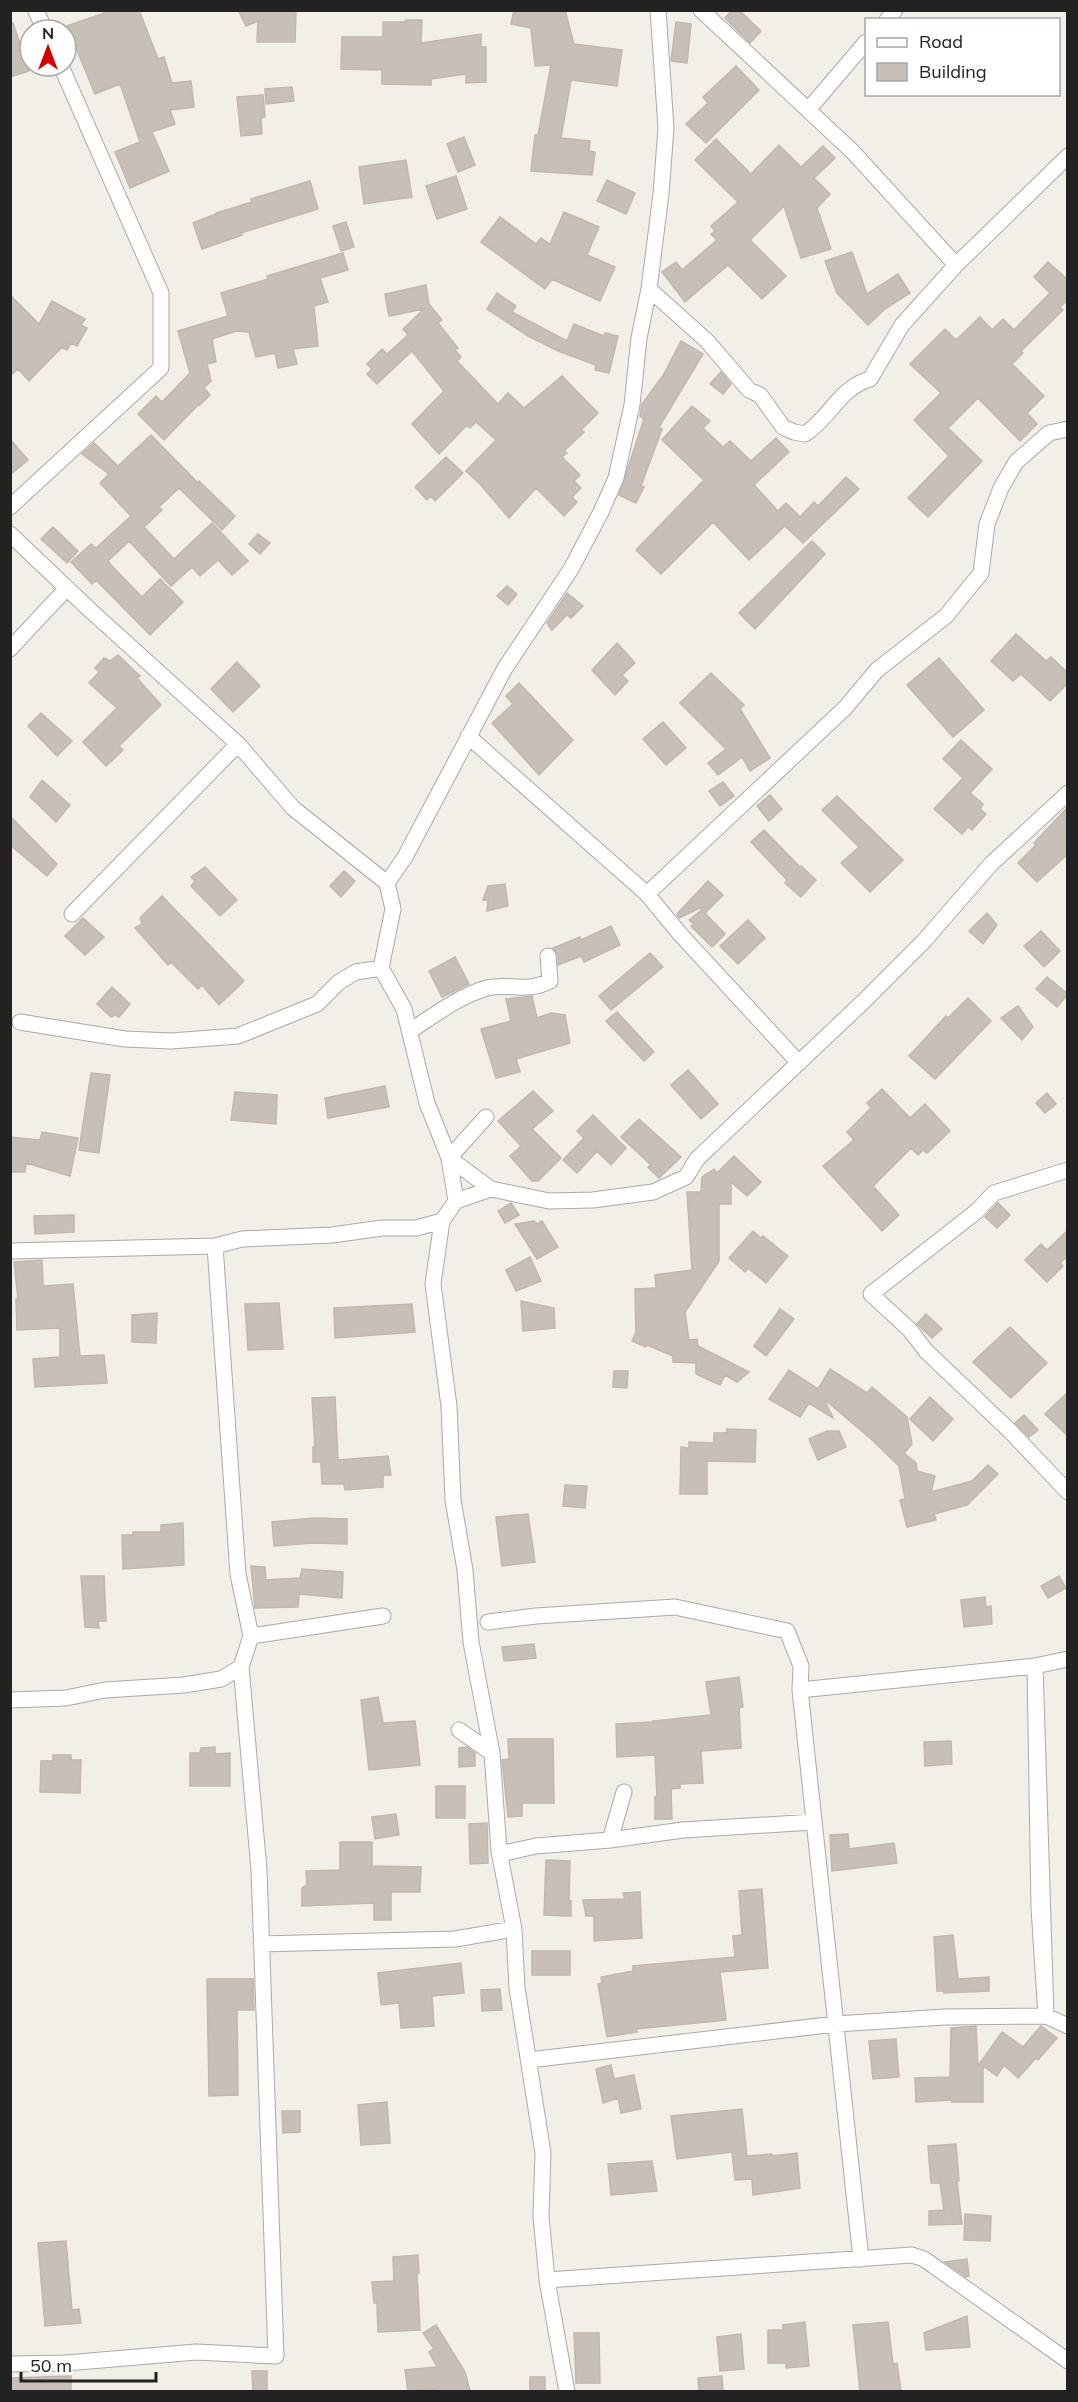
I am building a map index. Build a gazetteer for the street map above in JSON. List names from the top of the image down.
{
  "legend": ["Road", "Building"],
  "scale_bar": "50 m",
  "north": "top"
}
